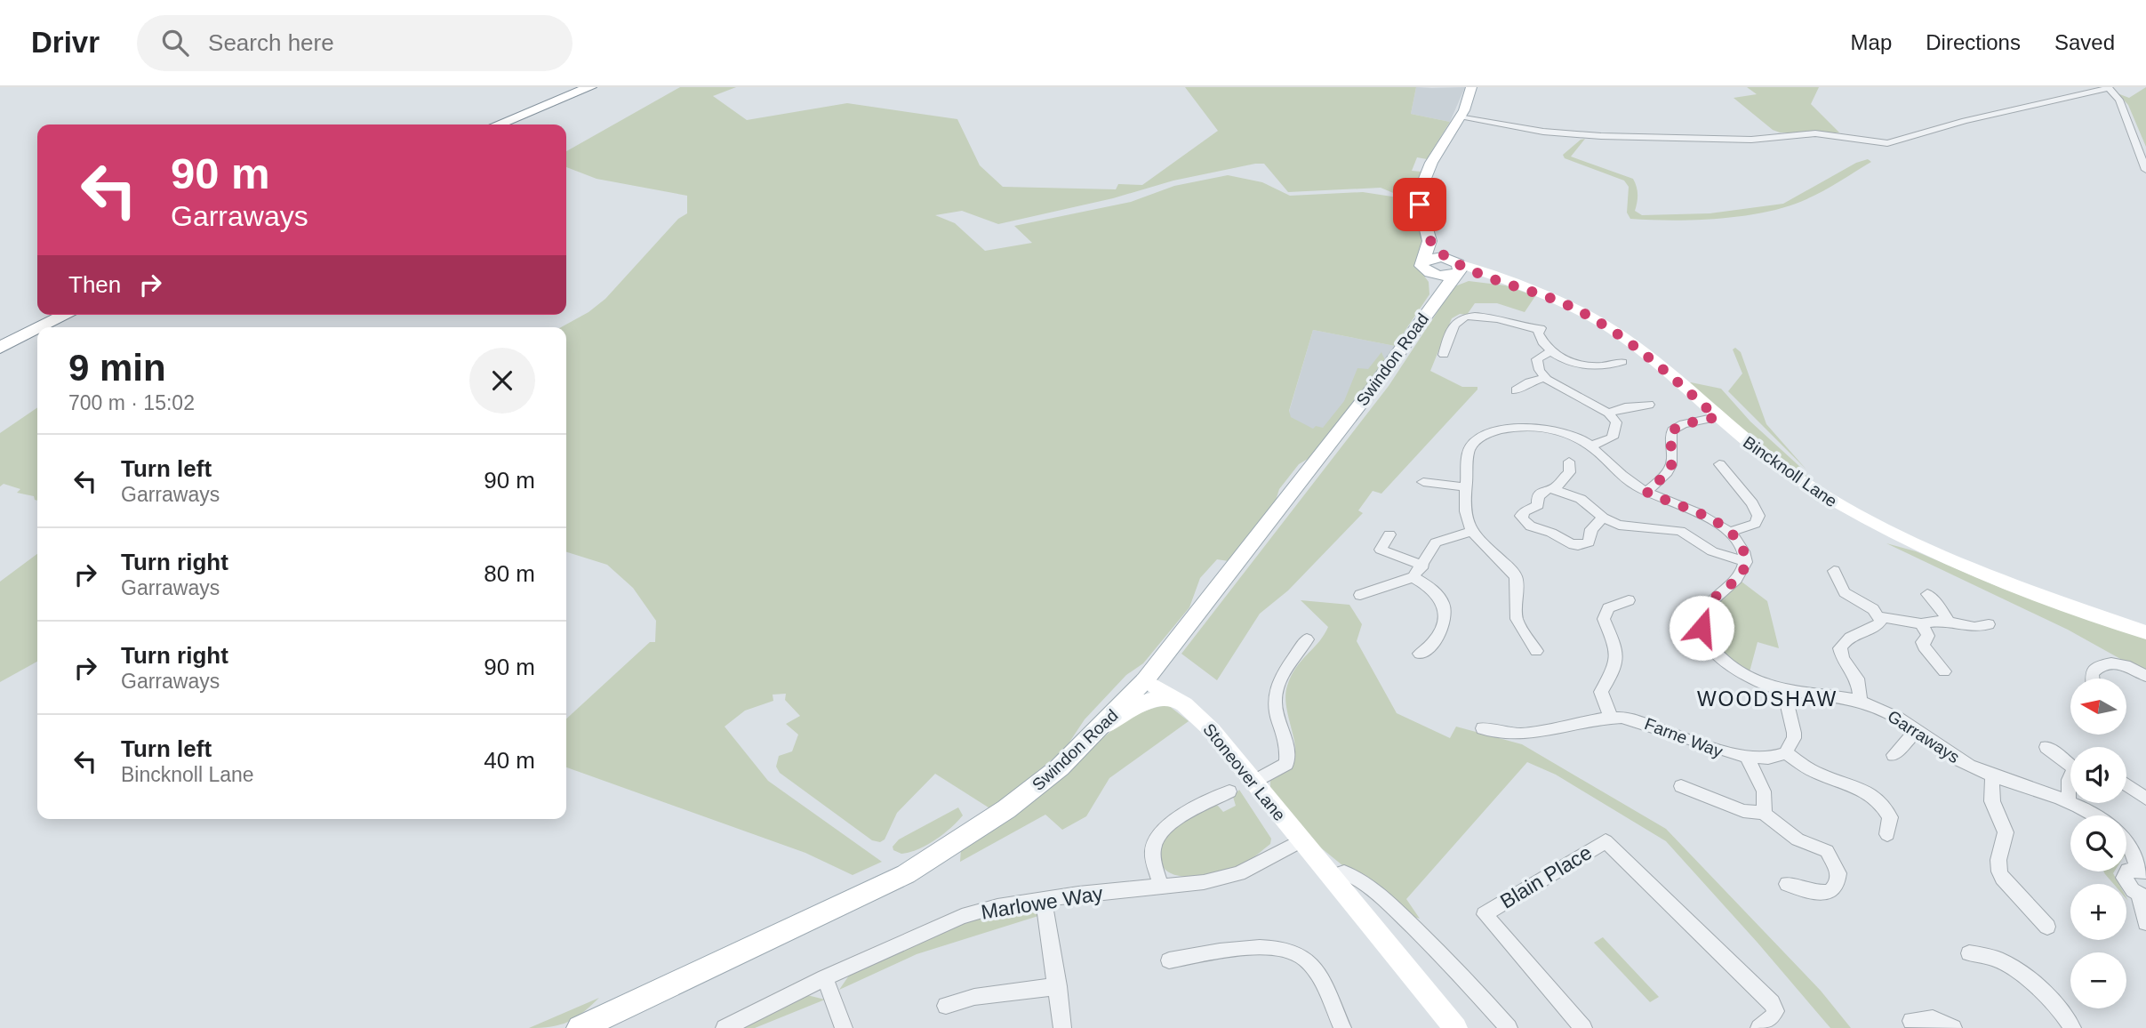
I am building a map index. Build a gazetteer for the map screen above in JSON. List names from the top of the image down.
{
  "streets": {
    "main road": ["Swindon Road"],
    "street": [
      "Bincknoll Lane",
      "Garraways",
      "Farne Way",
      "Stoneover Lane",
      "Blain Place",
      "Marlowe Way"
    ]
  },
  "crossings": [
    ["Swindon Road", "Bincknoll Lane"],
    ["Swindon Road", "Stoneover Lane"],
    ["Stoneover Lane", "Marlowe Way"]
  ],
  "districts": ["WOODSHAW"],
  "north": "left",
  "page": {
    "header": "Drivr",
    "search": "Search here",
    "nav": ["Map", "Directions", "Saved"],
    "turn": ["90 m", "Garraways"],
    "then": "Then",
    "heading": ["9 min", "700 m · 15:02"],
    "list": [
      {
        "name": "Turn left",
        "note": "Garraways",
        "value": "90 m"
      },
      {
        "name": "Turn right",
        "note": "Garraways",
        "value": "80 m"
      },
      {
        "name": "Turn right",
        "note": "Garraways",
        "value": "90 m"
      },
      {
        "name": "Turn left",
        "note": "Bincknoll Lane",
        "value": "40 m"
      }
    ],
    "map_buttons": ["+", "−"]
  }
}
